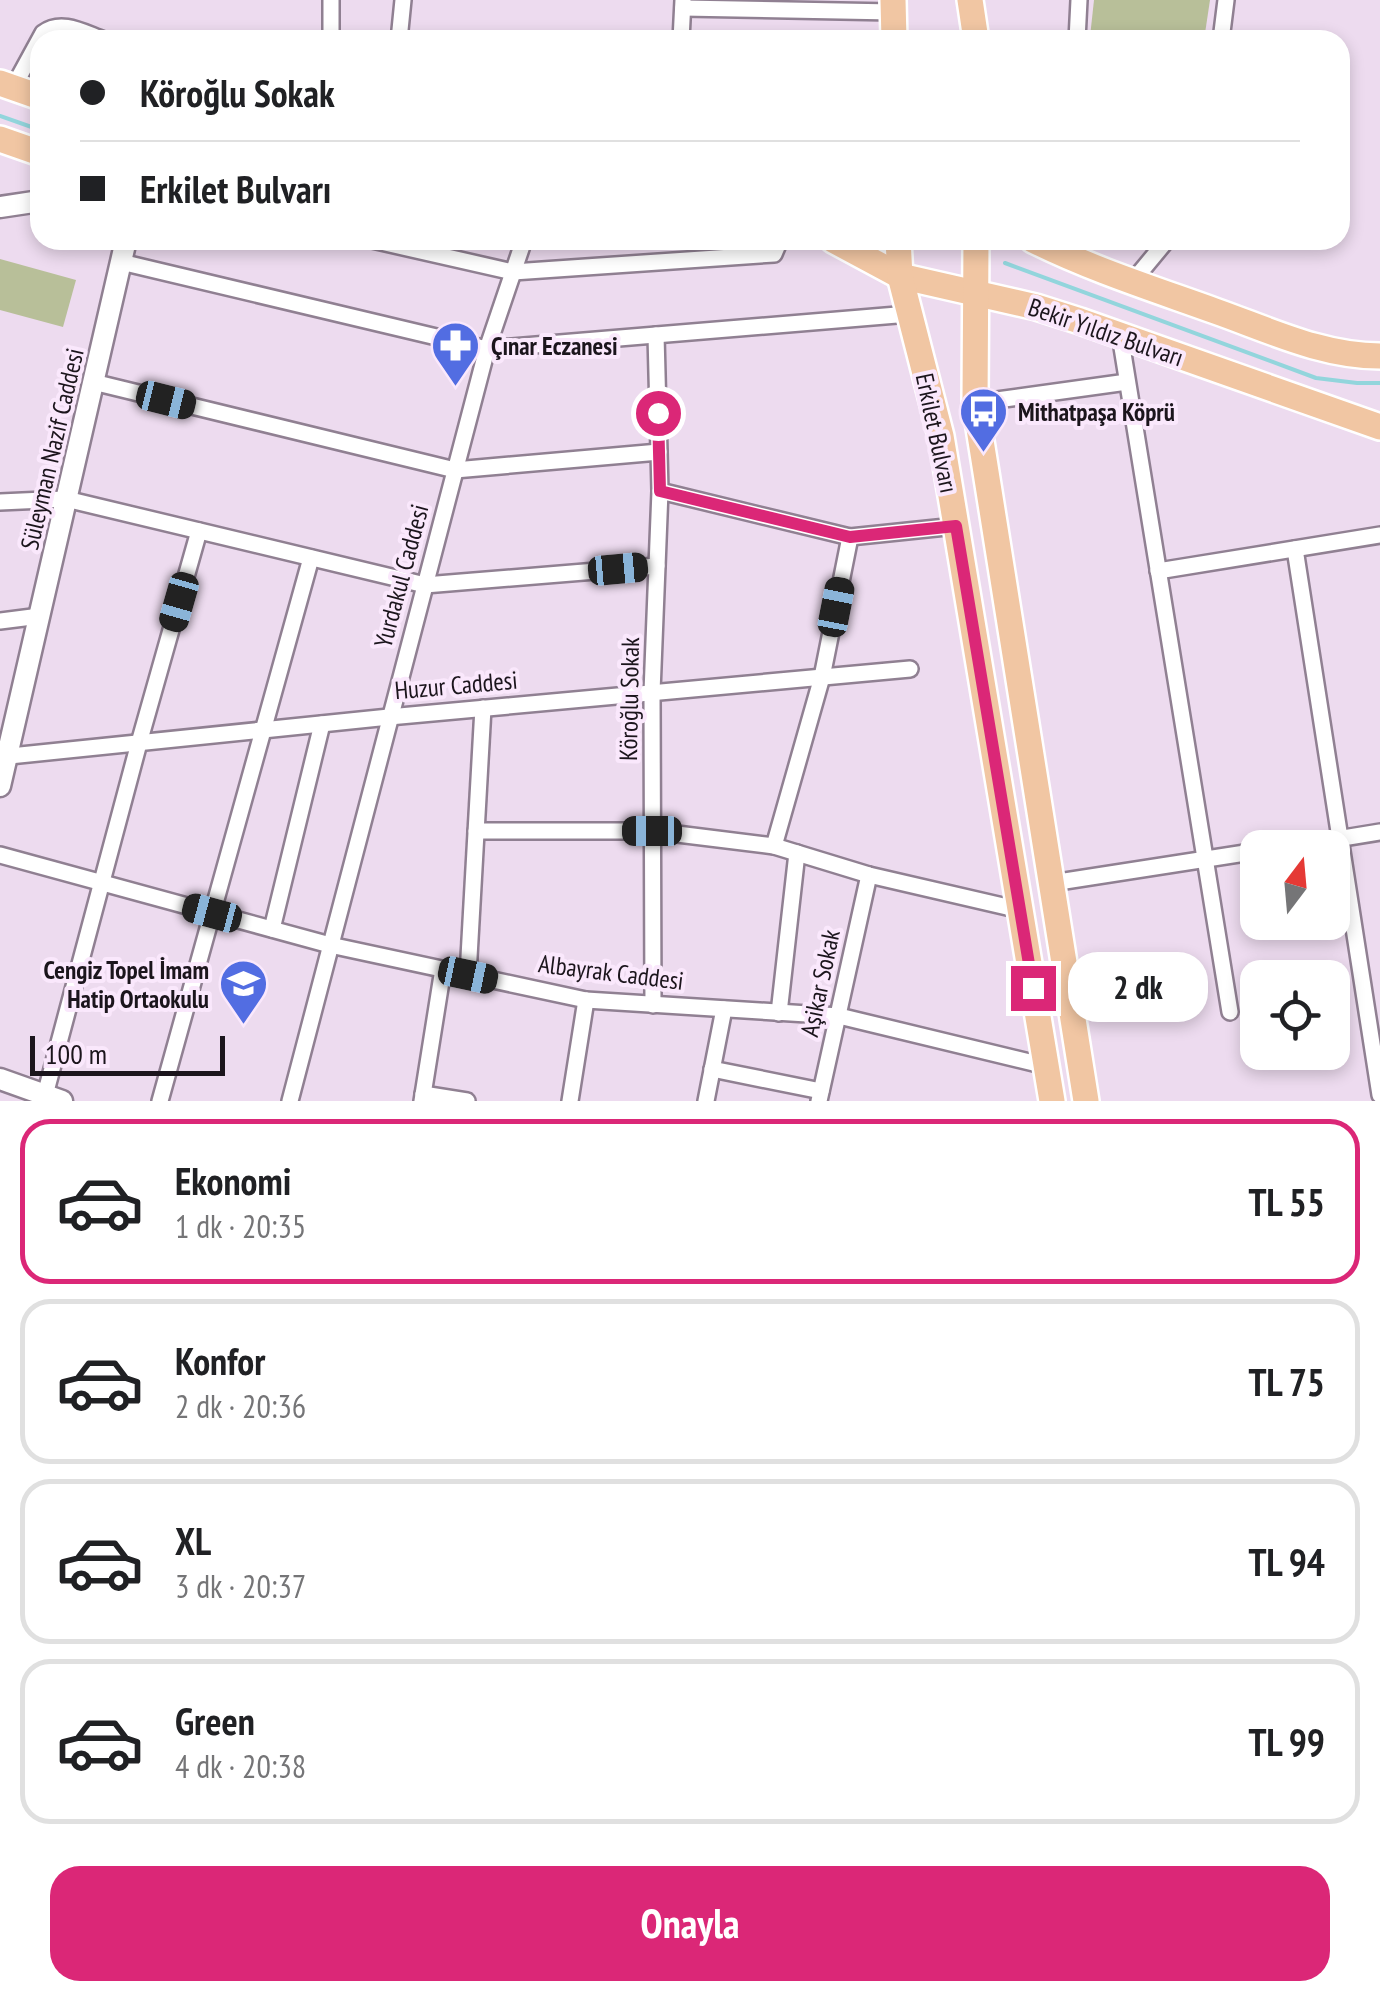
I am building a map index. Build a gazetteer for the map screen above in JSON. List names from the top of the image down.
{
  "streets": {
    "main road": ["Bekir Yıldız Bulvarı", "Erkilet Bulvarı"],
    "street": [
      "Süleyman Nazif Caddesi",
      "Yurdakul Caddesi",
      "Huzur Caddesi",
      "Köroğlu Sokak",
      "Albayrak Caddesi",
      "Aşikar Sokak"
    ]
  },
  "crossings": [
    ["Bekir Yıldız Bulvarı", "Erkilet Bulvarı"],
    ["Erkilet Bulvarı", "Albayrak Caddesi"],
    ["Süleyman Nazif Caddesi", "Huzur Caddesi"],
    ["Yurdakul Caddesi", "Huzur Caddesi"],
    ["Yurdakul Caddesi", "Albayrak Caddesi"],
    ["Huzur Caddesi", "Köroğlu Sokak"],
    ["Köroğlu Sokak", "Albayrak Caddesi"],
    ["Albayrak Caddesi", "Aşikar Sokak"]
  ],
  "places": {
    "pharmacy": ["Çınar Eczanesi"],
    "bus stop": ["Mithatpaşa Köprü"],
    "school or university": ["Cengiz Topel İmam Hatip Ortaokulu"]
  },
  "scale_bar": "100 m",
  "north": "top",
  "page": {
    "banner": ["Köroğlu Sokak", "Erkilet Bulvarı"],
    "bubble": "2 dk",
    "scale": "100 m",
    "list": [
      {
        "name": "Ekonomi",
        "note": "1 dk · 20:35",
        "value": "TL 55"
      },
      {
        "name": "Konfor",
        "note": "2 dk · 20:36",
        "value": "TL 75"
      },
      {
        "name": "XL",
        "note": "3 dk · 20:37",
        "value": "TL 94"
      },
      {
        "name": "Green",
        "note": "4 dk · 20:38",
        "value": "TL 99"
      }
    ],
    "buttons": "Onayla"
  }
}
